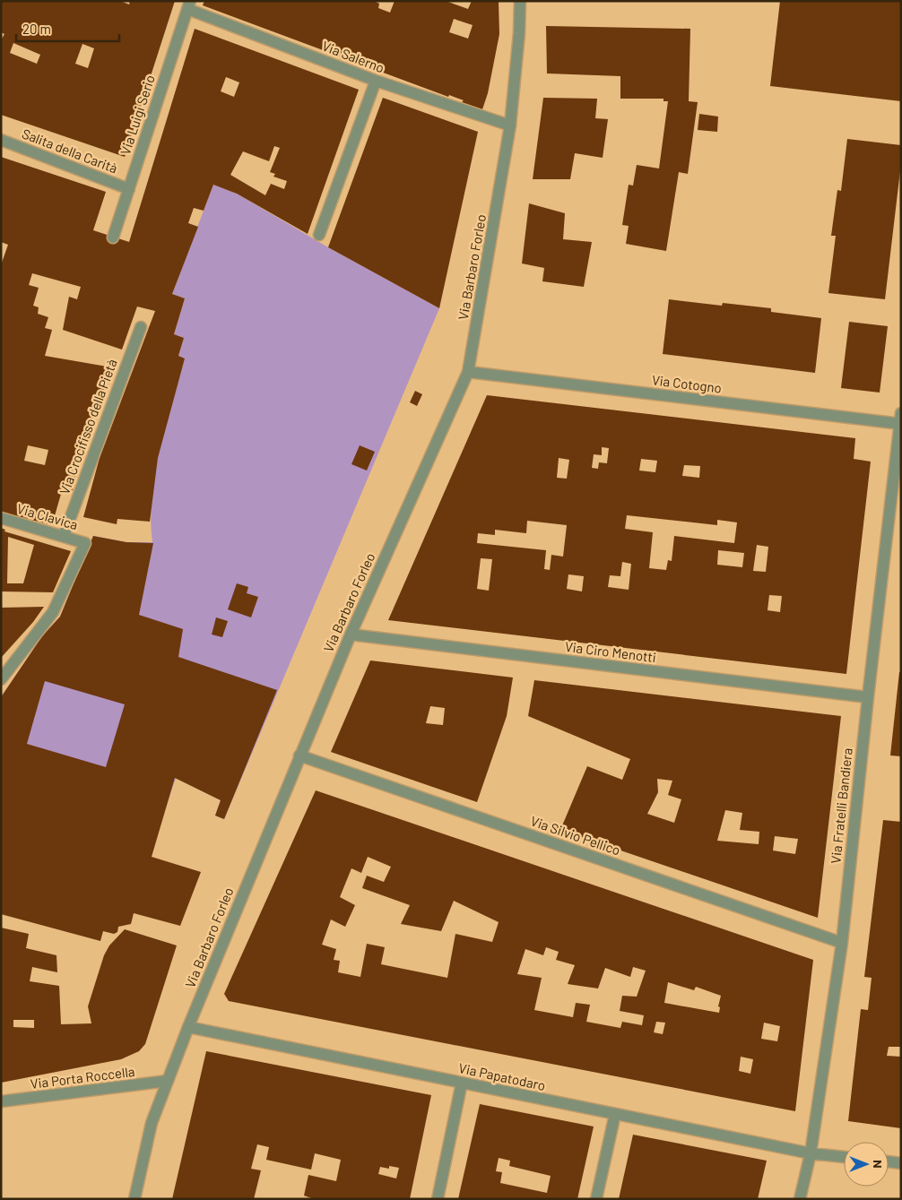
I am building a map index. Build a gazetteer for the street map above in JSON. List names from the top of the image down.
{
  "streets": {
    "street": [
      "Via Salerno",
      "Via Luigi Serio",
      "Salita della Carità",
      "Via Barbaro Forleo",
      "Via Cotogno",
      "Via Crocifisso della Pietà",
      "Via Clavica",
      "Via Ciro Menotti",
      "Via Fratelli Bandiera",
      "Via Silvio Pellico",
      "Via Papatodaro",
      "Via Porta Roccella"
    ]
  },
  "crossings": [
    ["Via Salerno", "Via Luigi Serio"],
    ["Via Salerno", "Via Barbaro Forleo"],
    ["Via Luigi Serio", "Salita della Carità"],
    ["Via Barbaro Forleo", "Via Cotogno"],
    ["Via Barbaro Forleo", "Via Ciro Menotti"],
    ["Via Barbaro Forleo", "Via Silvio Pellico"],
    ["Via Barbaro Forleo", "Via Papatodaro"],
    ["Via Barbaro Forleo", "Via Porta Roccella"],
    ["Via Cotogno", "Via Fratelli Bandiera"],
    ["Via Crocifisso della Pietà", "Via Clavica"],
    ["Via Ciro Menotti", "Via Fratelli Bandiera"],
    ["Via Fratelli Bandiera", "Via Silvio Pellico"],
    ["Via Fratelli Bandiera", "Via Papatodaro"]
  ],
  "scale_bar": "20 m",
  "north": "right"
}
